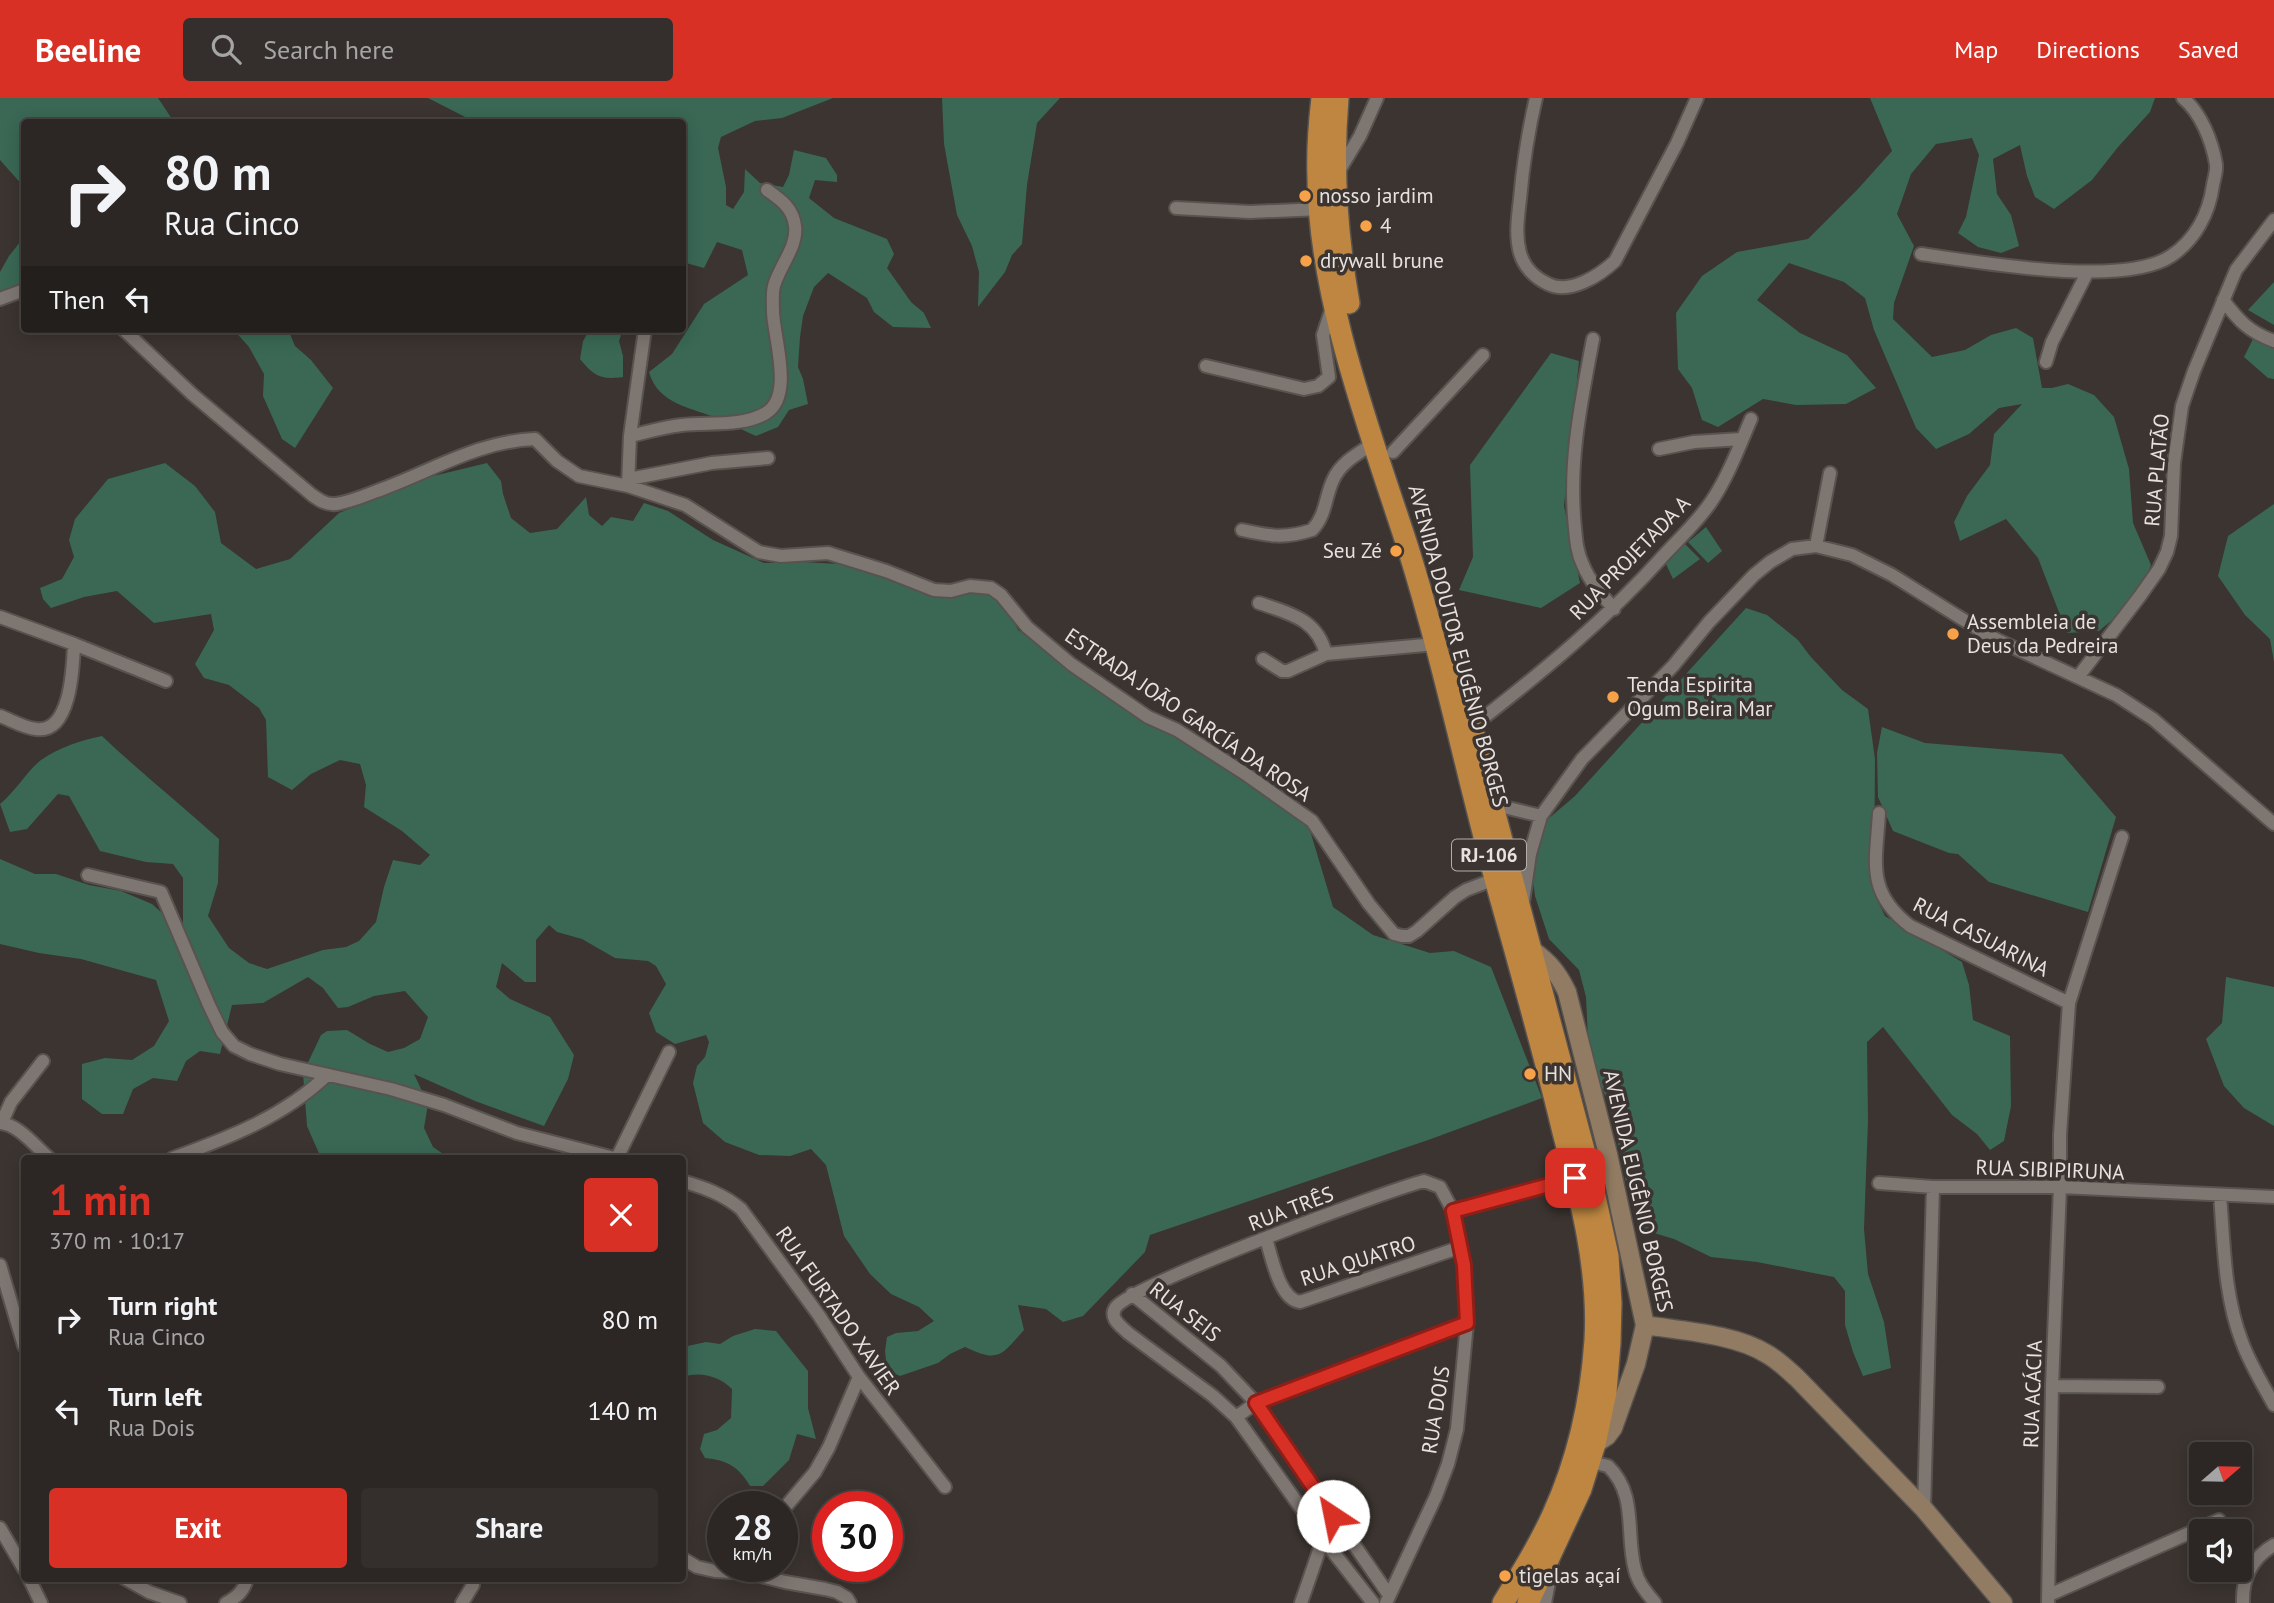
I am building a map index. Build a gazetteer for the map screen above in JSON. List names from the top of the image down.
{
  "streets": {
    "highway": ["AVENIDA DOUTOR EUGÊNIO BORGES", "RJ-106"],
    "main road": ["AVENIDA EUGÊNIO BORGES"],
    "street": [
      "RUA PLATÃO",
      "RUA PROJETADA A",
      "ESTRADA JOÃO GARCÍA DA ROSA",
      "RUA CASUARINA",
      "RUA SIBIPIRUNA",
      "RUA TRÊS",
      "RUA QUATRO",
      "RUA FURTADO XAVIER",
      "RUA SEIS",
      "RUA ACÁCIA",
      "RUA DOIS"
    ]
  },
  "crossings": [
    ["RUA PROJETADA A", "AVENIDA DOUTOR EUGÊNIO BORGES"],
    ["AVENIDA DOUTOR EUGÊNIO BORGES", "ESTRADA JOÃO GARCÍA DA ROSA"],
    ["AVENIDA DOUTOR EUGÊNIO BORGES", "AVENIDA EUGÊNIO BORGES"],
    ["RUA CASUARINA", "RUA SIBIPIRUNA"],
    ["RUA CASUARINA", "RUA ACÁCIA"],
    ["RUA SIBIPIRUNA", "RUA ACÁCIA"],
    ["RUA TRÊS", "RUA QUATRO"],
    ["RUA TRÊS", "RUA SEIS"],
    ["RUA TRÊS", "RUA DOIS"],
    ["RUA QUATRO", "RUA DOIS"],
    ["RUA SEIS", "RUA DOIS"]
  ],
  "places": [
    "nosso jardim",
    "4",
    "drywall brune",
    "Seu Zé",
    "Assembleia de Deus da Pedreira",
    "Tenda Espirita Ogum Beira Mar",
    "HN",
    "tigelas açaí"
  ],
  "north": "right",
  "page": {
    "header": "Beeline",
    "search": "Search here",
    "nav": ["Map", "Directions", "Saved"],
    "turn": ["80 m", "Rua Cinco"],
    "then": "Then",
    "heading": ["1 min", "370 m · 10:17"],
    "list": [
      {
        "name": "Turn right",
        "note": "Rua Cinco",
        "value": "80 m"
      },
      {
        "name": "Turn left",
        "note": "Rua Dois",
        "value": "140 m"
      }
    ],
    "buttons": ["Exit", "Share"],
    "speed": "28 km/h",
    "limit": "30"
  }
}
